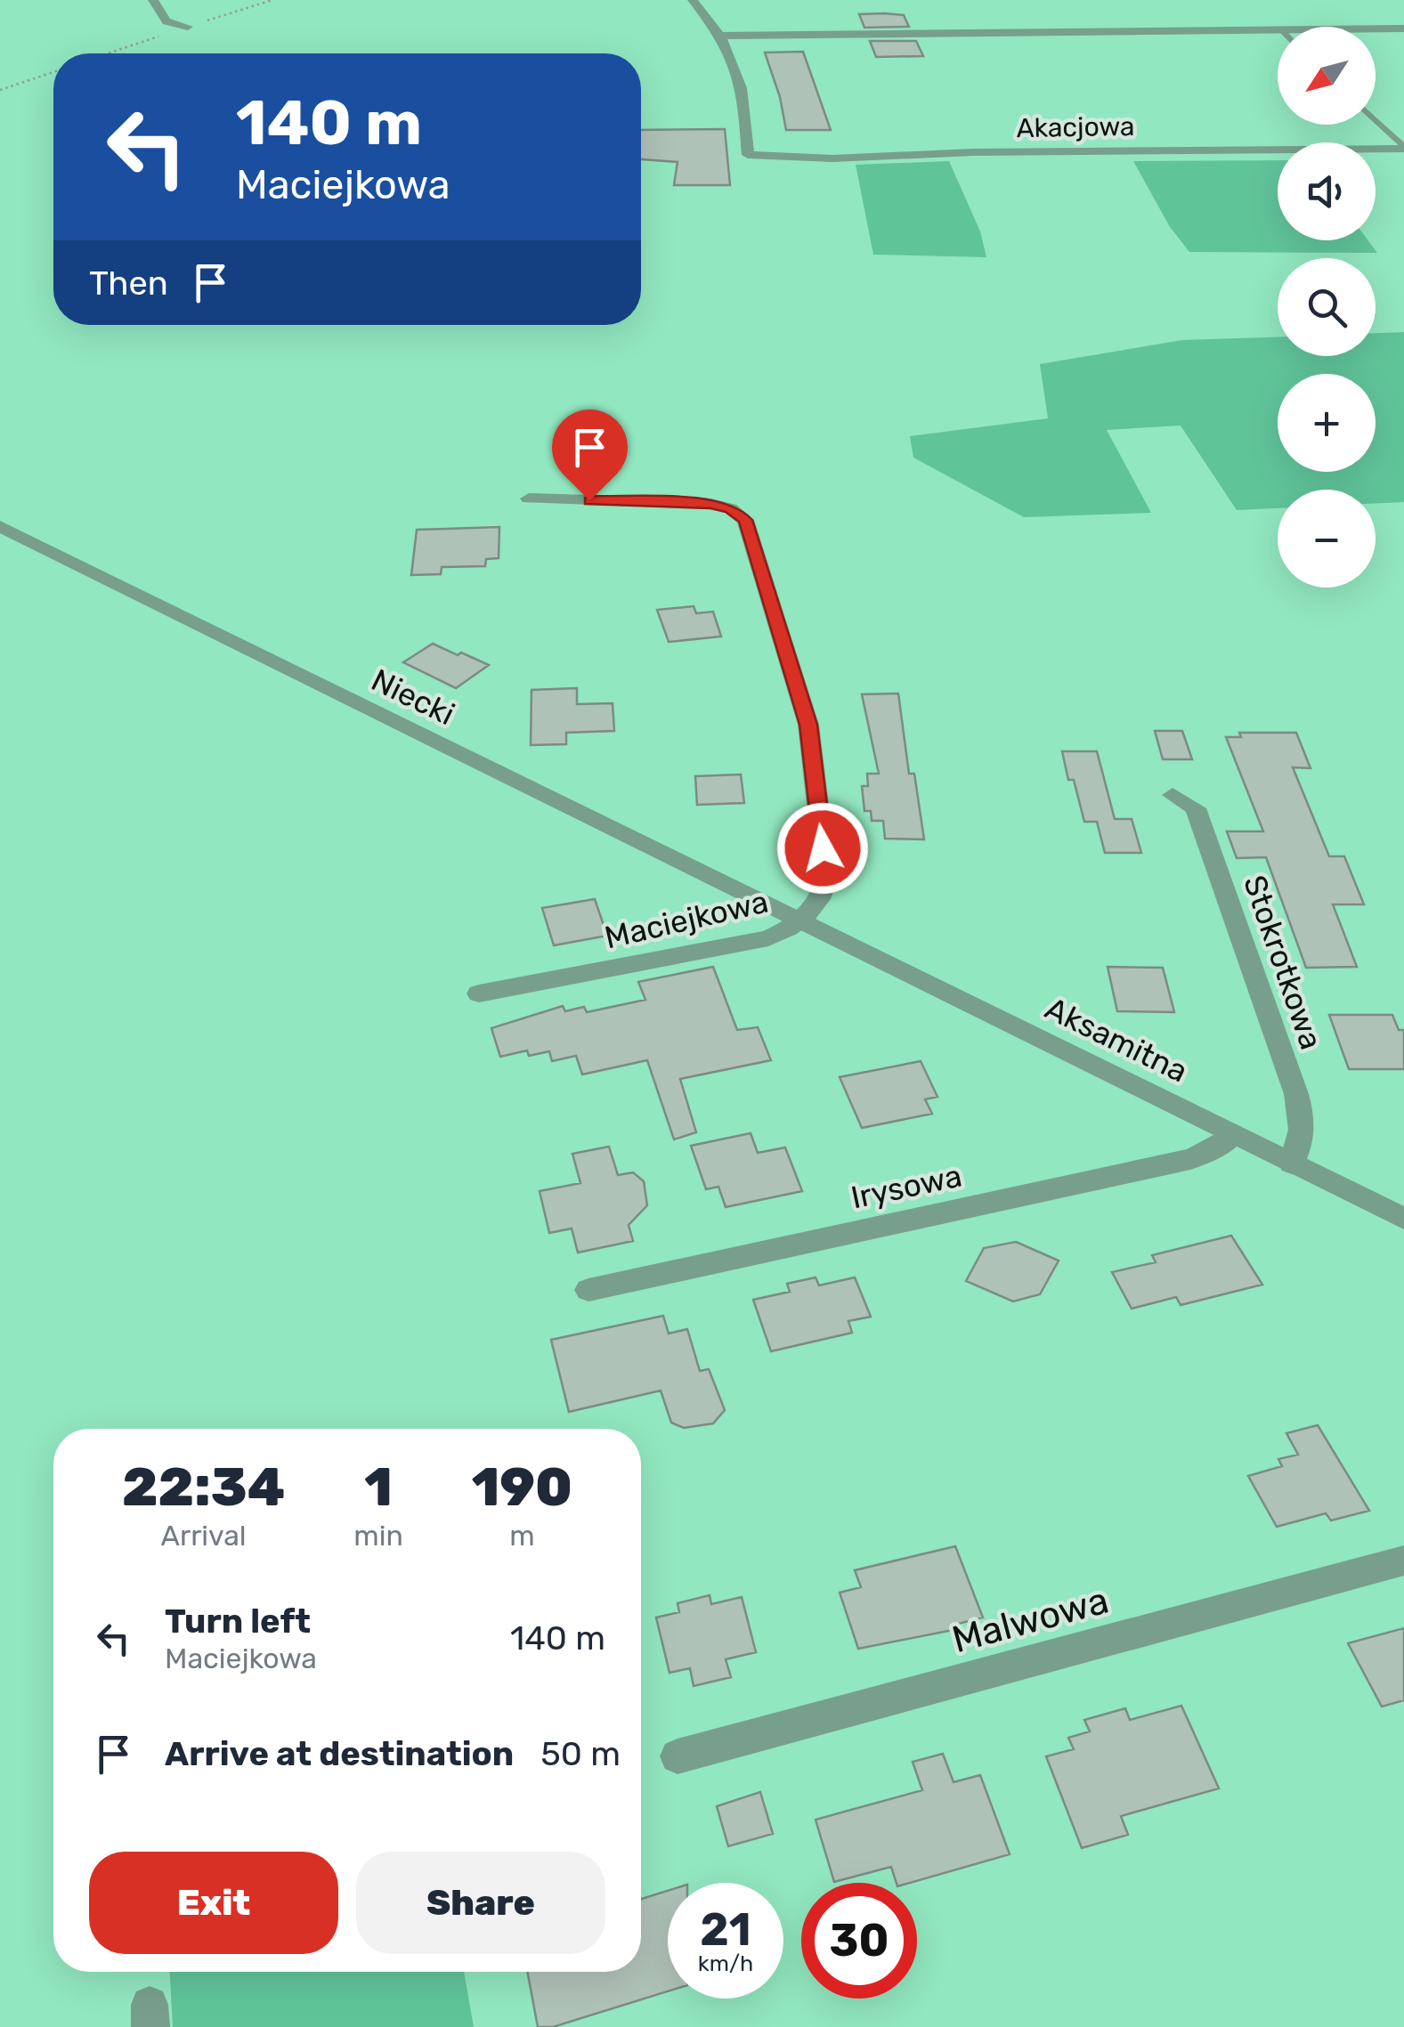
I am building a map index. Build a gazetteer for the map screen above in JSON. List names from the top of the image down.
{
  "streets": {
    "street": [
      "Akacjowa",
      "Niecki",
      "Maciejkowa",
      "Stokrotkowa",
      "Aksamitna",
      "Irysowa",
      "Malwowa"
    ]
  },
  "crossings": [
    ["Niecki", "Maciejkowa"],
    ["Niecki", "Aksamitna"],
    ["Maciejkowa", "Aksamitna"],
    ["Stokrotkowa", "Aksamitna"],
    ["Aksamitna", "Irysowa"]
  ],
  "north": "bottom left",
  "page": {
    "map_buttons": ["+", "−"],
    "turn": ["140 m", "Maciejkowa"],
    "then": "Then",
    "eta": [
      "22:34",
      "Arrival",
      "1",
      "min",
      "190",
      "m"
    ],
    "list": [
      {
        "name": "Turn left",
        "note": "Maciejkowa",
        "value": "140 m"
      },
      {
        "name": "Arrive at destination",
        "value": "50 m"
      }
    ],
    "buttons": ["Exit", "Share"],
    "speed": "21 km/h",
    "limit": "30"
  }
}
